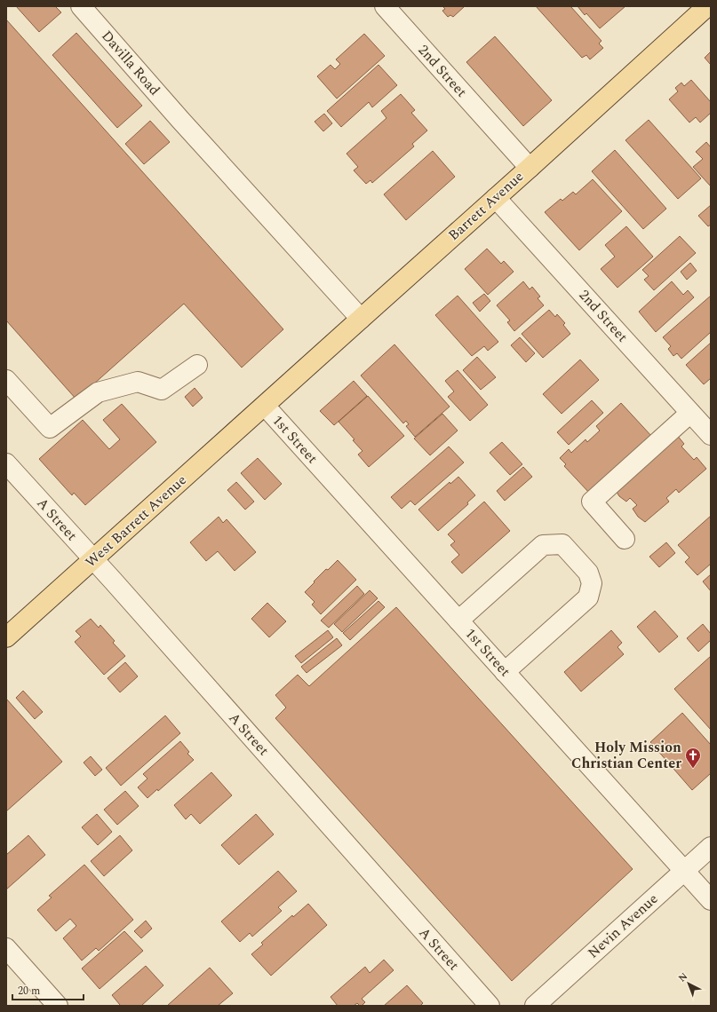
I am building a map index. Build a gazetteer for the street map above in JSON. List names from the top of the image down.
{
  "streets": {
    "main road": ["Barrett Avenue", "West Barrett Avenue"],
    "street": [
      "Davilla Road",
      "2nd Street",
      "1st Street",
      "A Street",
      "Nevin Avenue"
    ]
  },
  "crossings": [
    ["Davilla Road", "Barrett Avenue"],
    ["2nd Street", "Barrett Avenue"],
    ["Barrett Avenue", "1st Street"],
    ["Barrett Avenue", "West Barrett Avenue"],
    ["1st Street", "West Barrett Avenue"],
    ["1st Street", "Nevin Avenue"],
    ["A Street", "West Barrett Avenue"]
  ],
  "places": {
    "church": ["Holy Mission Christian Center"]
  },
  "scale_bar": "20 m",
  "north": "top left"
}
